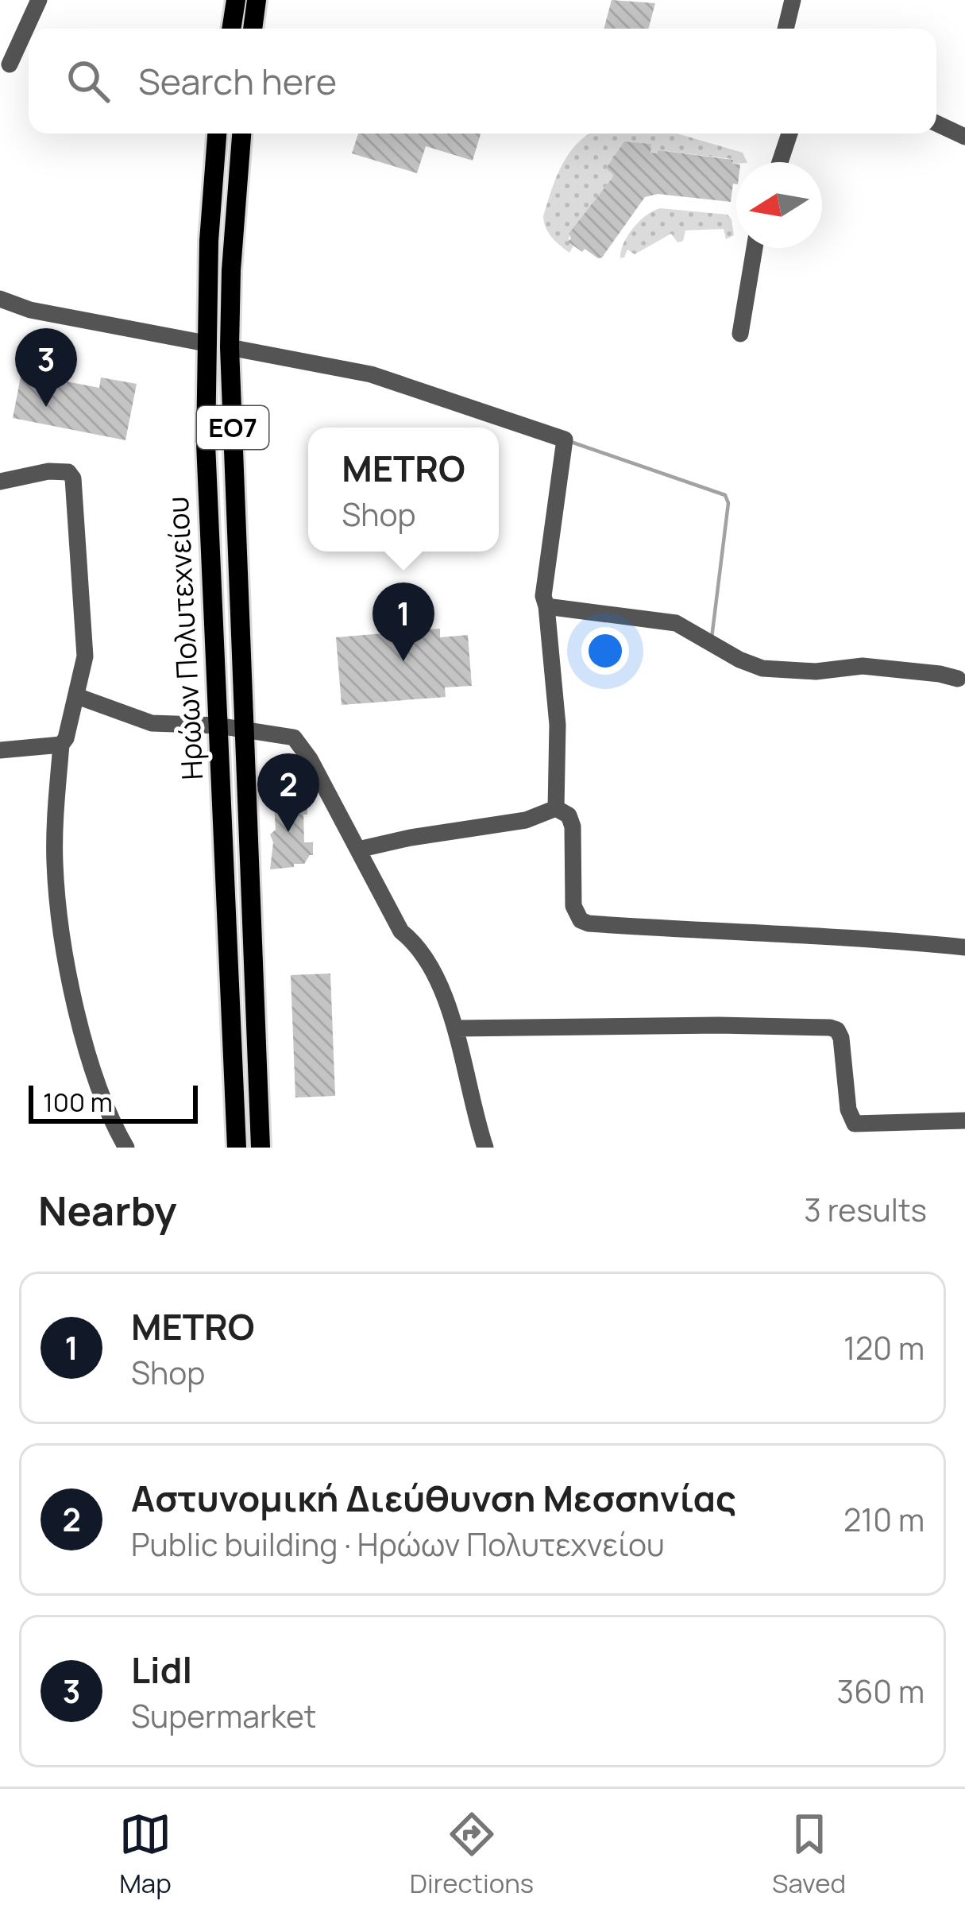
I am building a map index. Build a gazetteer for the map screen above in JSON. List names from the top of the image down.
{
  "streets": {
    "main road": ["ΕΟ7", "Ηρώων Πολυτεχνείου"]
  },
  "scale_bar": "100 m",
  "north": "left",
  "page": {
    "search": "Search here",
    "pins": ["3", "1", "2"],
    "popup": ["METRO", "Shop"],
    "scale": "100 m",
    "heading": ["Nearby", "3 results"],
    "list": [
      {
        "mark": "1",
        "name": "METRO",
        "note": "Shop",
        "value": "120 m"
      },
      {
        "mark": "2",
        "name": "Αστυνομική Διεύθυνση Μεσσηνίας",
        "note": "Public building · Ηρώων Πολυτεχνείου",
        "value": "210 m"
      },
      {
        "mark": "3",
        "name": "Lidl",
        "note": "Supermarket",
        "value": "360 m"
      }
    ],
    "nav": ["Map", "Directions", "Saved"]
  }
}
